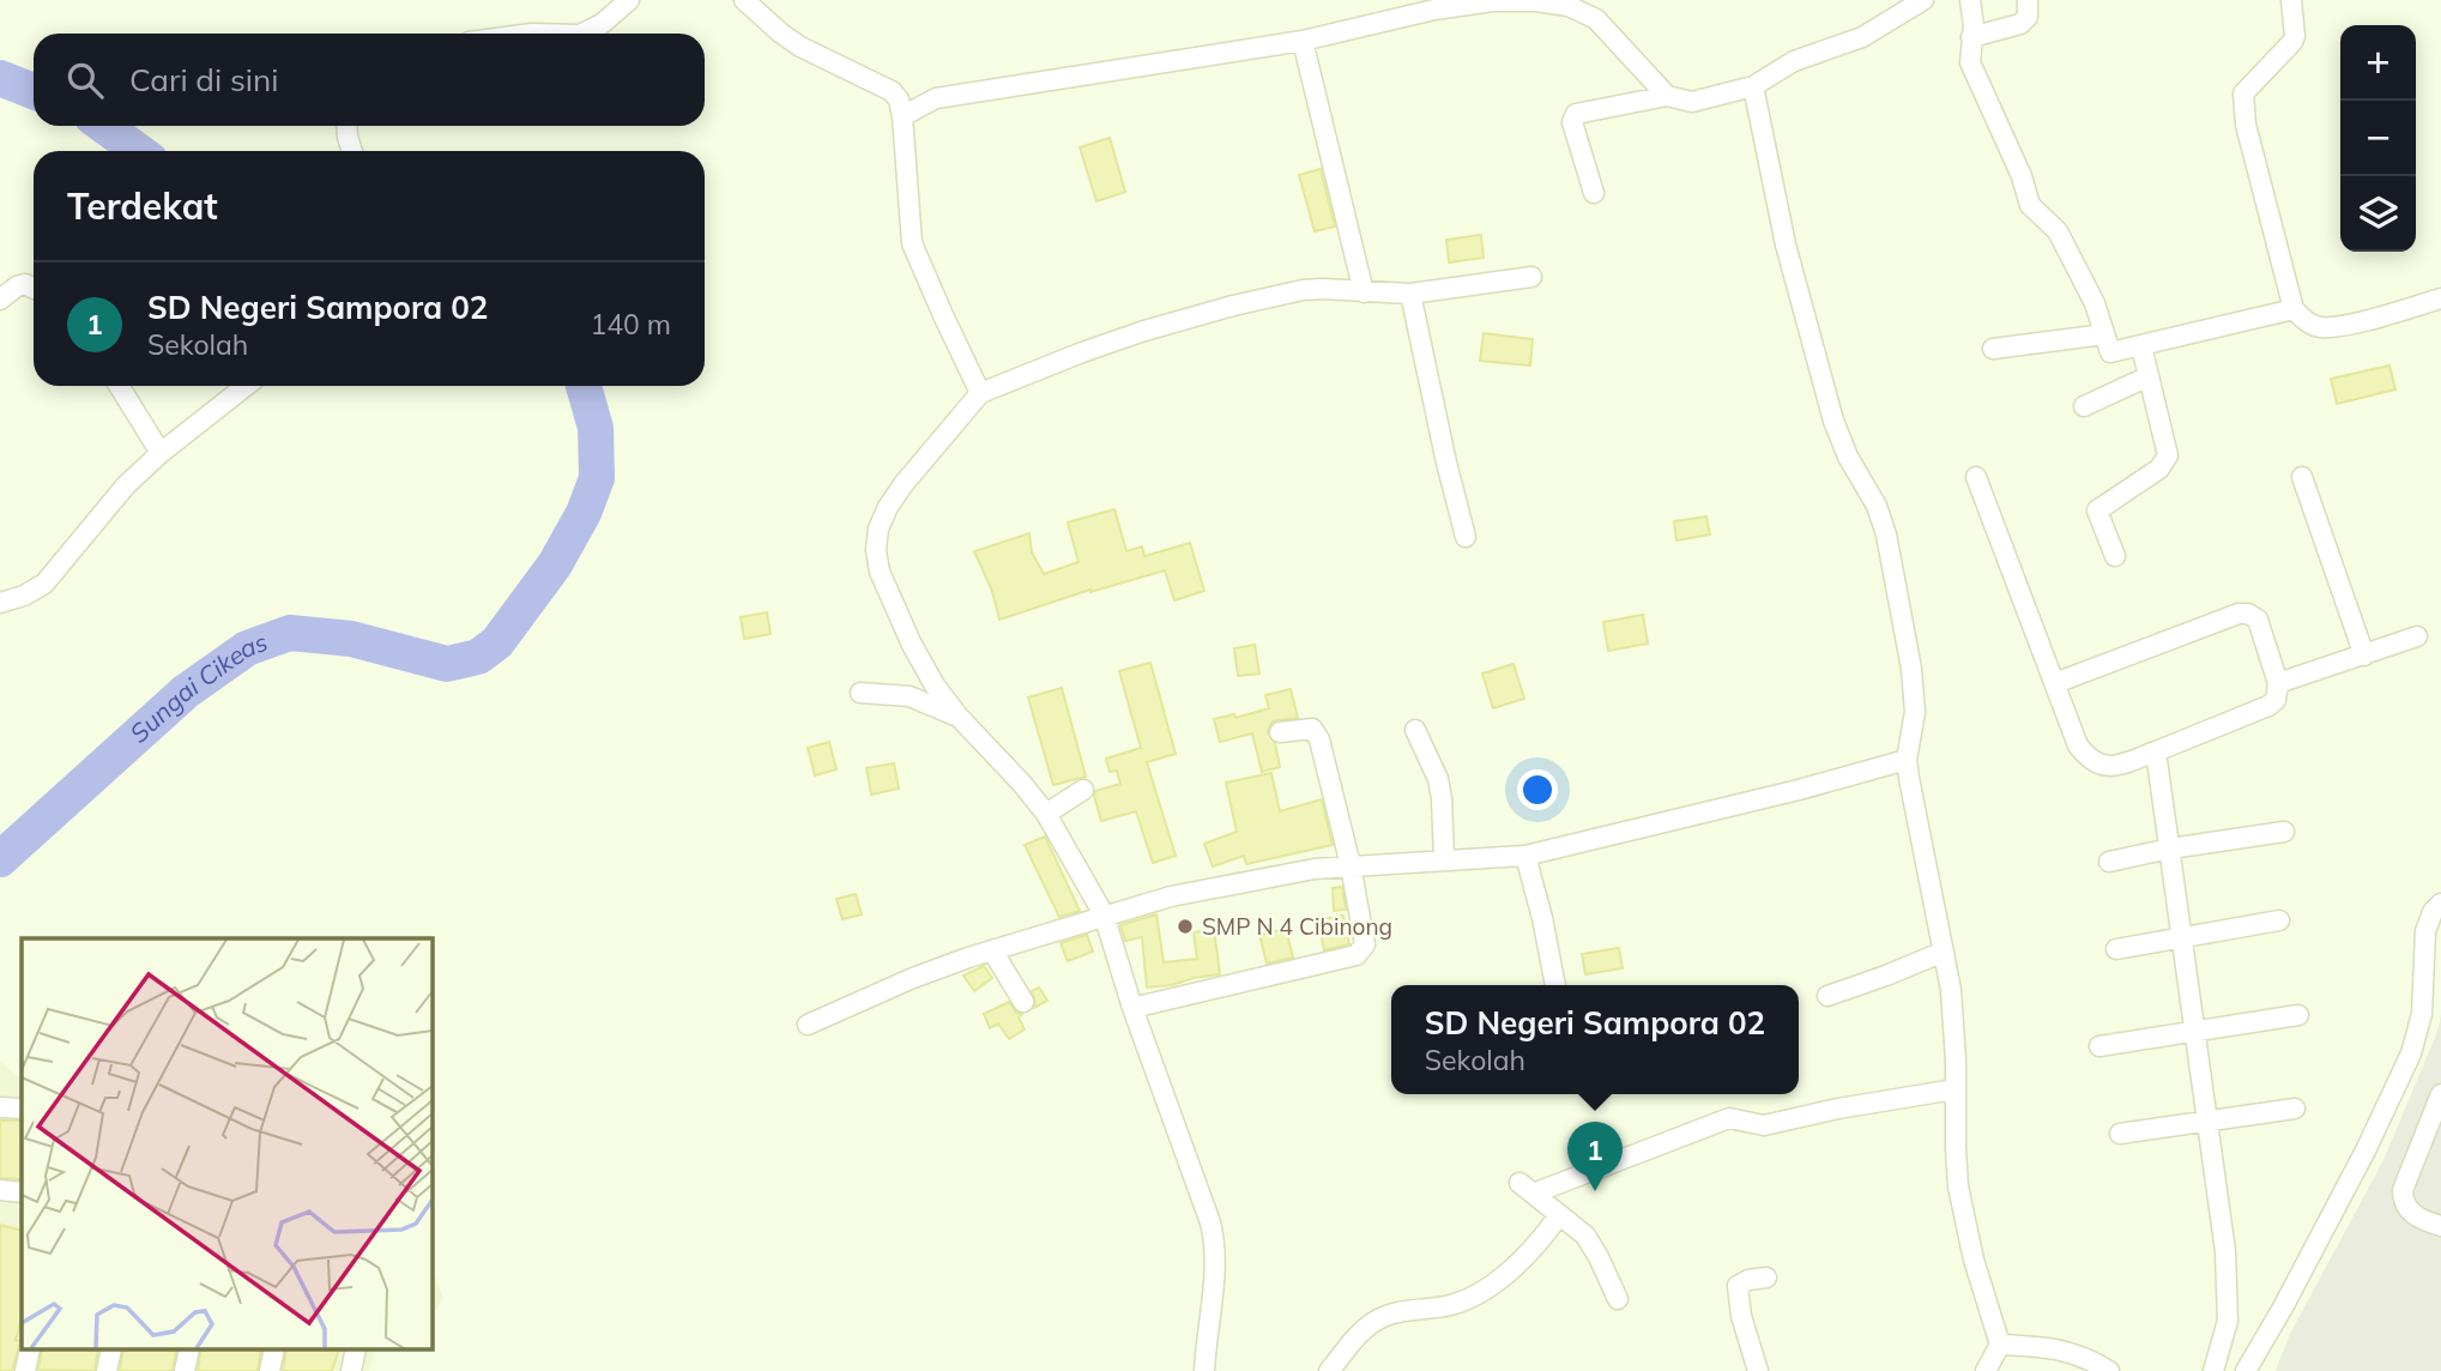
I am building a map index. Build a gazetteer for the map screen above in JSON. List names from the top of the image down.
{
  "water": ["Sungai Cikeas"],
  "places": ["SMP N 4 Cibinong"],
  "page": {
    "map_buttons": ["+", "−"],
    "search": "Cari di sini",
    "heading": "Terdekat",
    "list": [
      {
        "mark": "1",
        "name": "SD Negeri Sampora 02",
        "note": "Sekolah",
        "value": "140 m"
      }
    ],
    "popup": ["SD Negeri Sampora 02", "Sekolah"],
    "pins": "1"
  }
}
